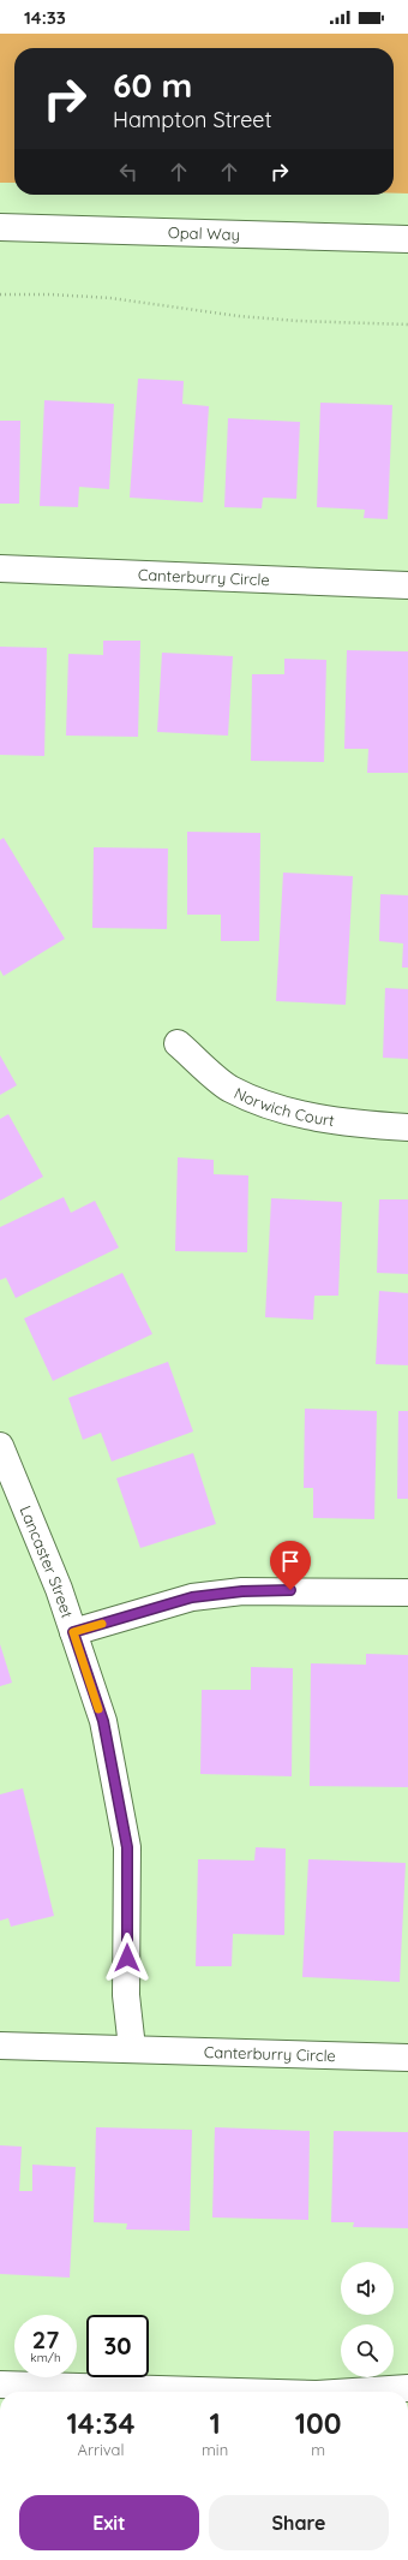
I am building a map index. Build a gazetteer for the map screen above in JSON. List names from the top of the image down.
{
  "streets": {
    "street": [
      "Opal Way",
      "Canterburry Circle",
      "Norwich Court",
      "Lancaster Street"
    ]
  },
  "crossings": [
    ["Canterburry Circle", "Lancaster Street"]
  ],
  "page": {
    "status": "14:33",
    "turn": ["60 m", "Hampton Street"],
    "speed": "27 km/h",
    "limit": "30",
    "eta": [
      "14:34",
      "Arrival",
      "1",
      "min",
      "100",
      "m"
    ],
    "buttons": ["Exit", "Share"]
  }
}
